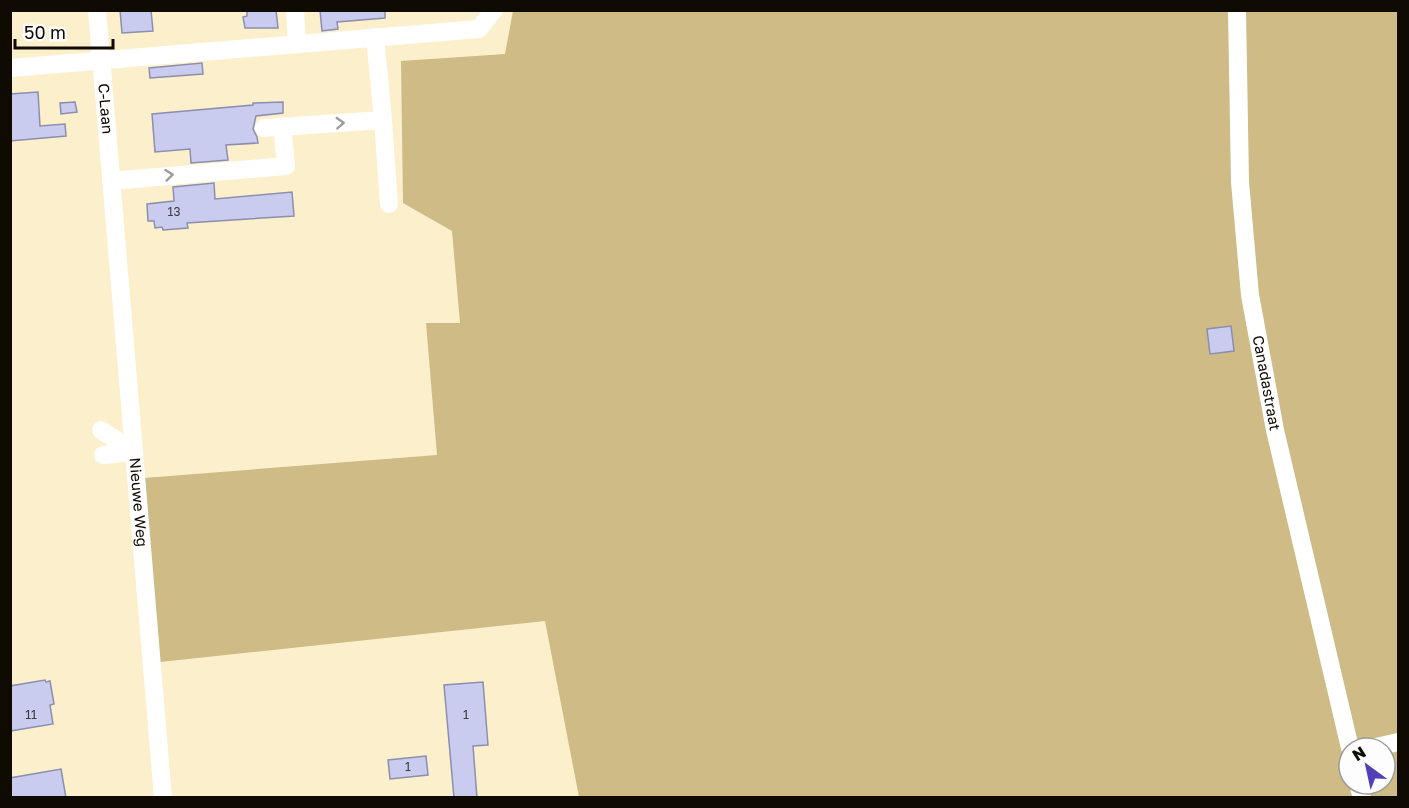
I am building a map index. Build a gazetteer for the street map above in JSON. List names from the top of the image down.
{
  "streets": {
    "street": ["C-Laan", "Canadastraat", "Nieuwe Weg"]
  },
  "crossings": [
    ["C-Laan", "Nieuwe Weg"]
  ],
  "house_numbers": [
    "13",
    "11",
    "1",
    "1"
  ],
  "scale_bar": "50 m",
  "north": "top left"
}
